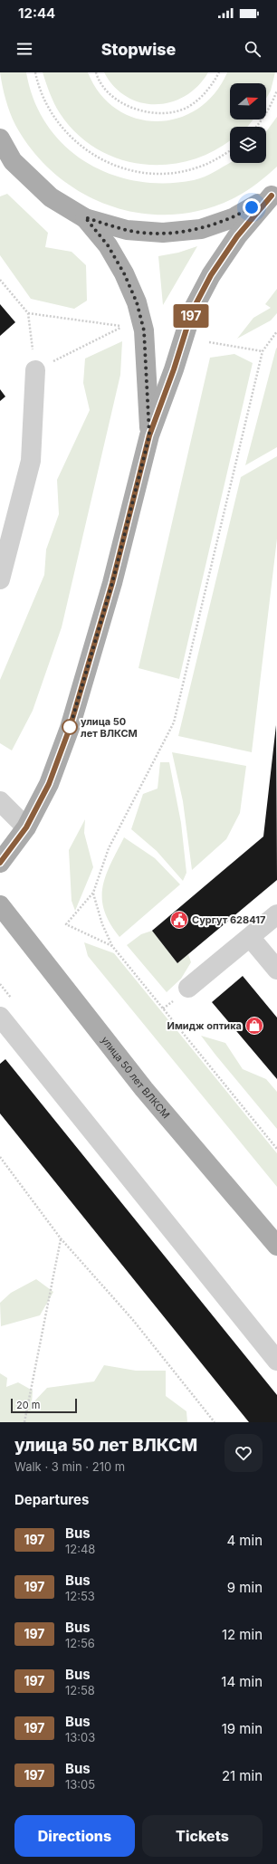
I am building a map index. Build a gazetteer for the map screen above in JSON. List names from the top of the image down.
{
  "streets": {
    "main road": ["улица 50 лет ВЛКСМ"]
  },
  "places": {
    "other": ["улица 50 лет ВЛКСМ"],
    "public building": ["Сургут 628417"],
    "shop": ["Имидж оптика"]
  },
  "lines": ["bus line 197"],
  "scale_bar": "20 m",
  "north": "right",
  "page": {
    "status": "12:44",
    "header": "Stopwise",
    "on_map": "197",
    "scale": "20 m",
    "heading": [
      ["улица 50 лет ВЛКСМ", "Walk · 3 min · 210 m"],
      "Departures"
    ],
    "list": [
      {
        "mark": "197",
        "name": "Bus",
        "note": "12:48",
        "value": "4 min"
      },
      {
        "mark": "197",
        "name": "Bus",
        "note": "12:53",
        "value": "9 min"
      },
      {
        "mark": "197",
        "name": "Bus",
        "note": "12:56",
        "value": "12 min"
      },
      {
        "mark": "197",
        "name": "Bus",
        "note": "12:58",
        "value": "14 min"
      },
      {
        "mark": "197",
        "name": "Bus",
        "note": "13:03",
        "value": "19 min"
      },
      {
        "mark": "197",
        "name": "Bus",
        "note": "13:05",
        "value": "21 min"
      }
    ],
    "buttons": ["Directions", "Tickets"]
  }
}
